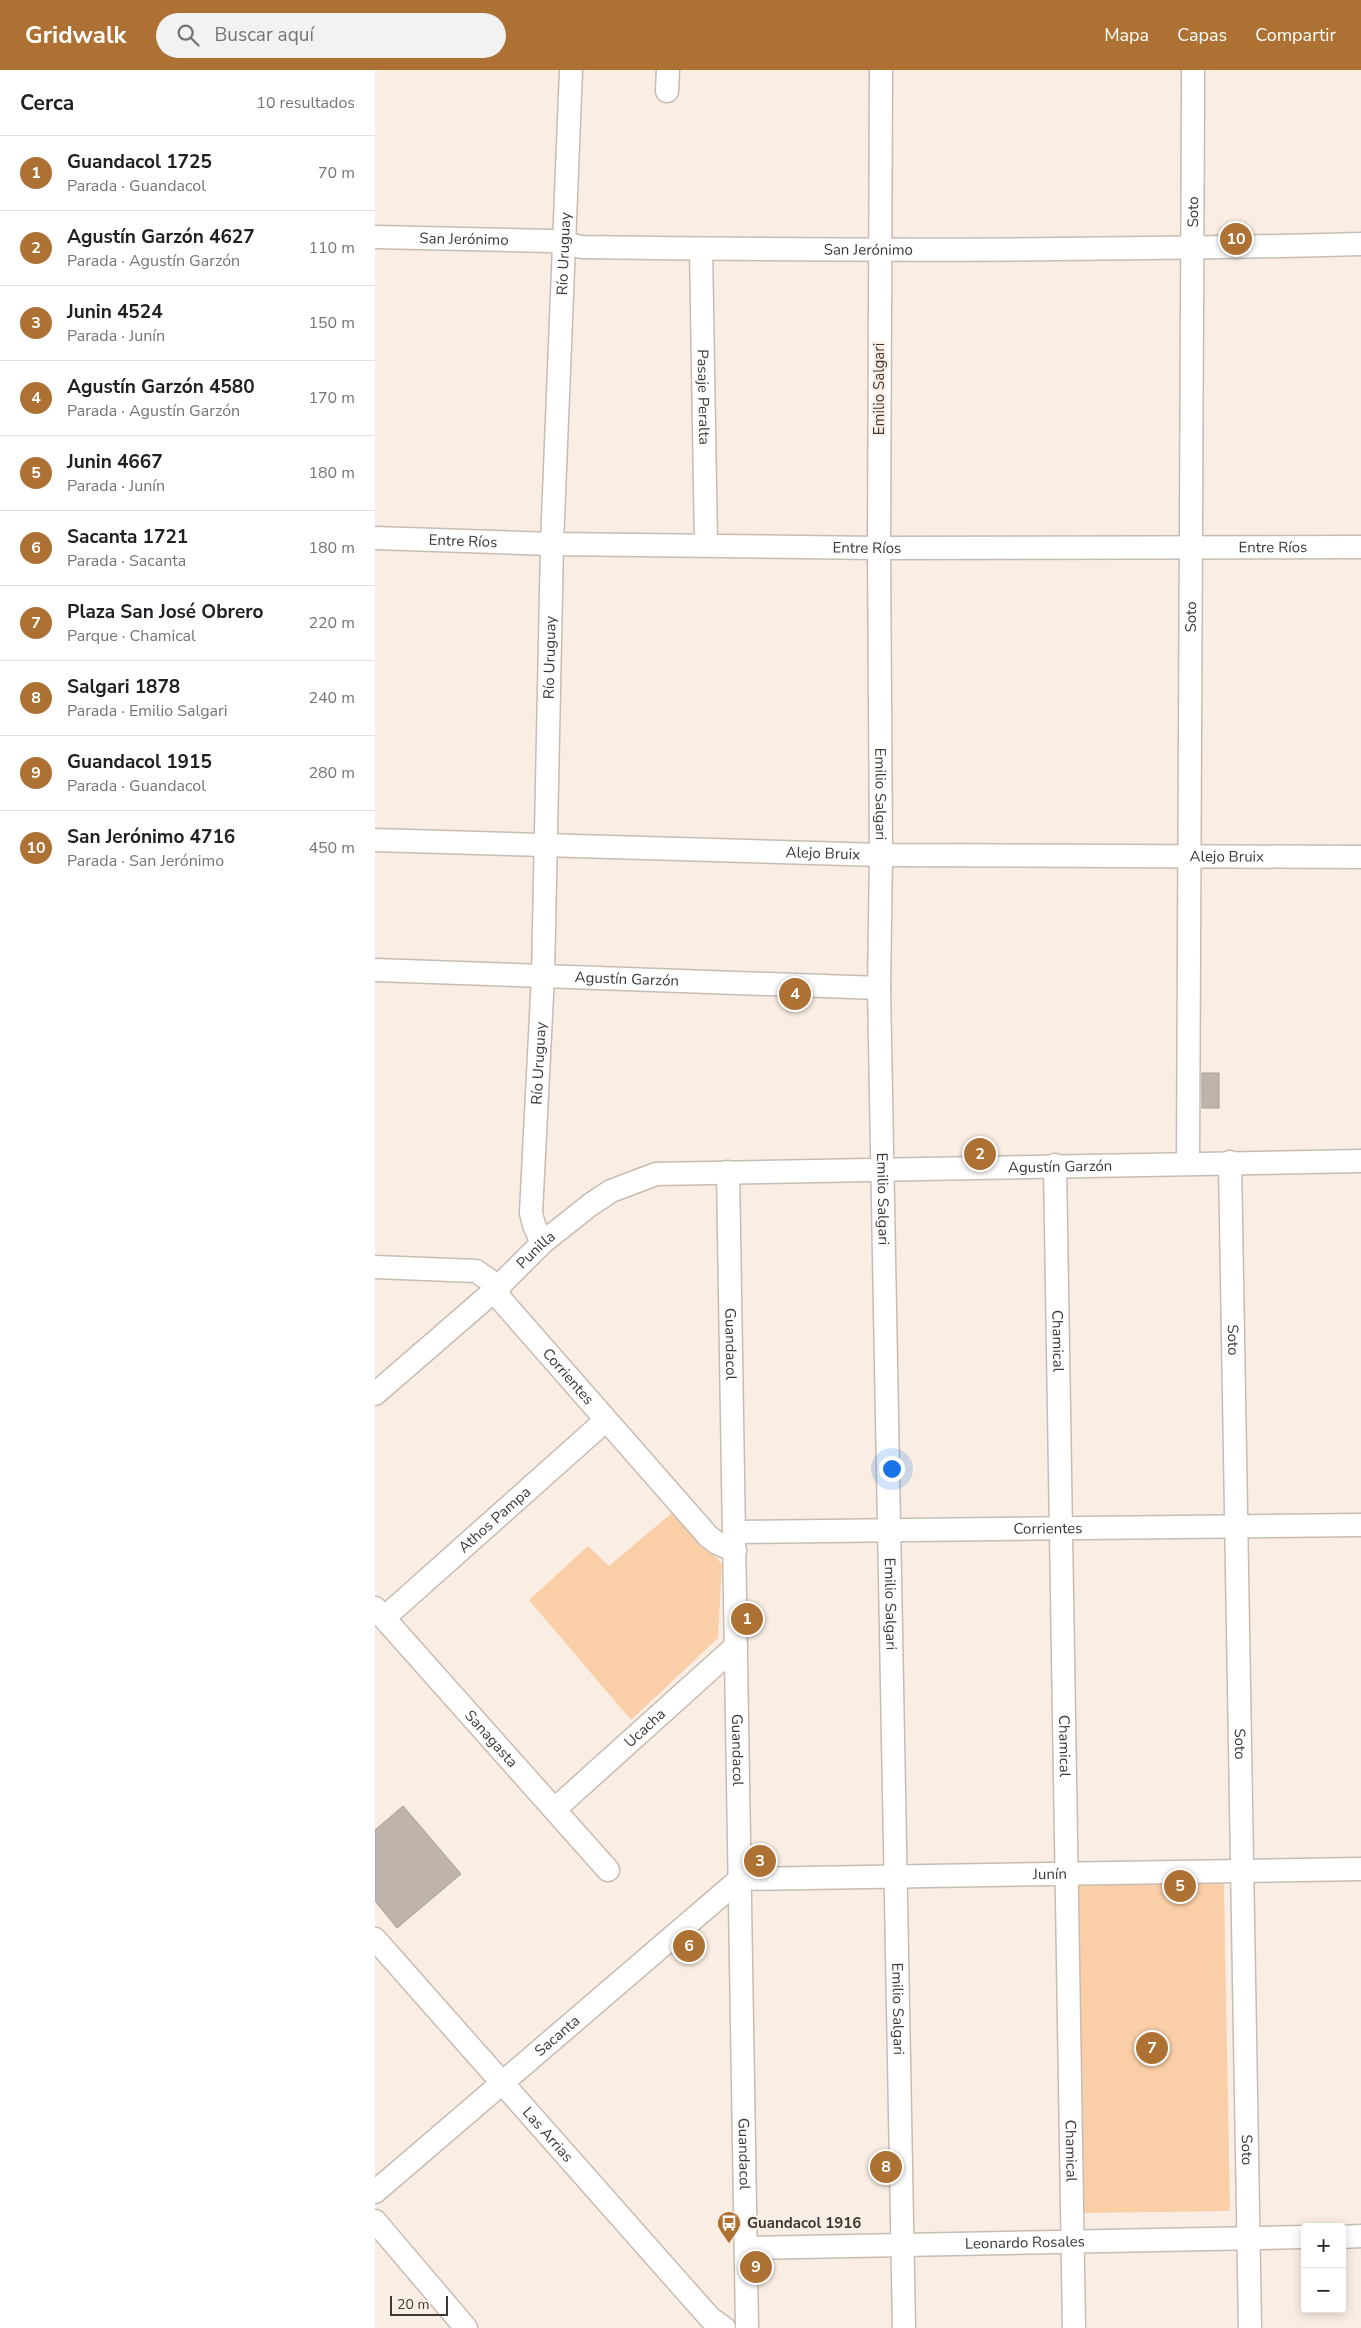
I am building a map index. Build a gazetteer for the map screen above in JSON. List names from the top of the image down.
{
  "streets": {
    "street": [
      "Soto",
      "San Jerónimo",
      "Río Uruguay",
      "Emilio Salgari",
      "Pasaje Peralta",
      "Entre Ríos",
      "Alejo Bruix",
      "Agustín Garzón",
      "Punilla",
      "Chamical",
      "Guandacol",
      "Corrientes",
      "Athos Pampa",
      "Ucacha",
      "Sanagasta",
      "Junín",
      "Sacanta",
      "Las Arrias",
      "Leonardo Rosales"
    ]
  },
  "crossings": [
    ["Soto", "San Jerónimo"],
    ["Soto", "Entre Ríos"],
    ["Soto", "Alejo Bruix"],
    ["Soto", "Agustín Garzón"],
    ["Soto", "Corrientes"],
    ["Soto", "Junín"],
    ["Soto", "Leonardo Rosales"],
    ["San Jerónimo", "Río Uruguay"],
    ["San Jerónimo", "Emilio Salgari"],
    ["San Jerónimo", "Pasaje Peralta"],
    ["Río Uruguay", "Entre Ríos"],
    ["Río Uruguay", "Alejo Bruix"],
    ["Río Uruguay", "Agustín Garzón"],
    ["Río Uruguay", "Punilla"],
    ["Emilio Salgari", "Entre Ríos"],
    ["Emilio Salgari", "Alejo Bruix"],
    ["Emilio Salgari", "Agustín Garzón"],
    ["Emilio Salgari", "Corrientes"],
    ["Emilio Salgari", "Junín"],
    ["Emilio Salgari", "Leonardo Rosales"],
    ["Pasaje Peralta", "Entre Ríos"],
    ["Agustín Garzón", "Punilla"],
    ["Agustín Garzón", "Chamical"],
    ["Agustín Garzón", "Guandacol"],
    ["Punilla", "Guandacol"],
    ["Punilla", "Corrientes"],
    ["Chamical", "Corrientes"],
    ["Chamical", "Junín"],
    ["Chamical", "Leonardo Rosales"],
    ["Guandacol", "Corrientes"],
    ["Guandacol", "Ucacha"],
    ["Guandacol", "Junín"],
    ["Guandacol", "Sacanta"],
    ["Guandacol", "Leonardo Rosales"],
    ["Corrientes", "Athos Pampa"],
    ["Athos Pampa", "Sanagasta"],
    ["Ucacha", "Sanagasta"],
    ["Junín", "Sacanta"],
    ["Sacanta", "Las Arrias"]
  ],
  "places": {
    "bus stop": ["Guandacol 1916"]
  },
  "scale_bar": "20 m",
  "page": {
    "header": "Gridwalk",
    "search": "Buscar aquí",
    "nav": ["Mapa", "Capas", "Compartir"],
    "heading": ["Cerca", "10 resultados"],
    "list": [
      {
        "mark": "1",
        "name": "Guandacol 1725",
        "note": "Parada · Guandacol",
        "value": "70 m"
      },
      {
        "mark": "2",
        "name": "Agustín Garzón 4627",
        "note": "Parada · Agustín Garzón",
        "value": "110 m"
      },
      {
        "mark": "3",
        "name": "Junin 4524",
        "note": "Parada · Junín",
        "value": "150 m"
      },
      {
        "mark": "4",
        "name": "Agustín Garzón 4580",
        "note": "Parada · Agustín Garzón",
        "value": "170 m"
      },
      {
        "mark": "5",
        "name": "Junin 4667",
        "note": "Parada · Junín",
        "value": "180 m"
      },
      {
        "mark": "6",
        "name": "Sacanta 1721",
        "note": "Parada · Sacanta",
        "value": "180 m"
      },
      {
        "mark": "7",
        "name": "Plaza San José Obrero",
        "note": "Parque · Chamical",
        "value": "220 m"
      },
      {
        "mark": "8",
        "name": "Salgari 1878",
        "note": "Parada · Emilio Salgari",
        "value": "240 m"
      },
      {
        "mark": "9",
        "name": "Guandacol 1915",
        "note": "Parada · Guandacol",
        "value": "280 m"
      },
      {
        "mark": "10",
        "name": "San Jerónimo 4716",
        "note": "Parada · San Jerónimo",
        "value": "450 m"
      }
    ],
    "pins": [
      "10",
      "4",
      "2",
      "1",
      "3",
      "5",
      "6",
      "7",
      "8",
      "9"
    ],
    "map_buttons": ["+", "−"],
    "scale": "20 m"
  }
}
